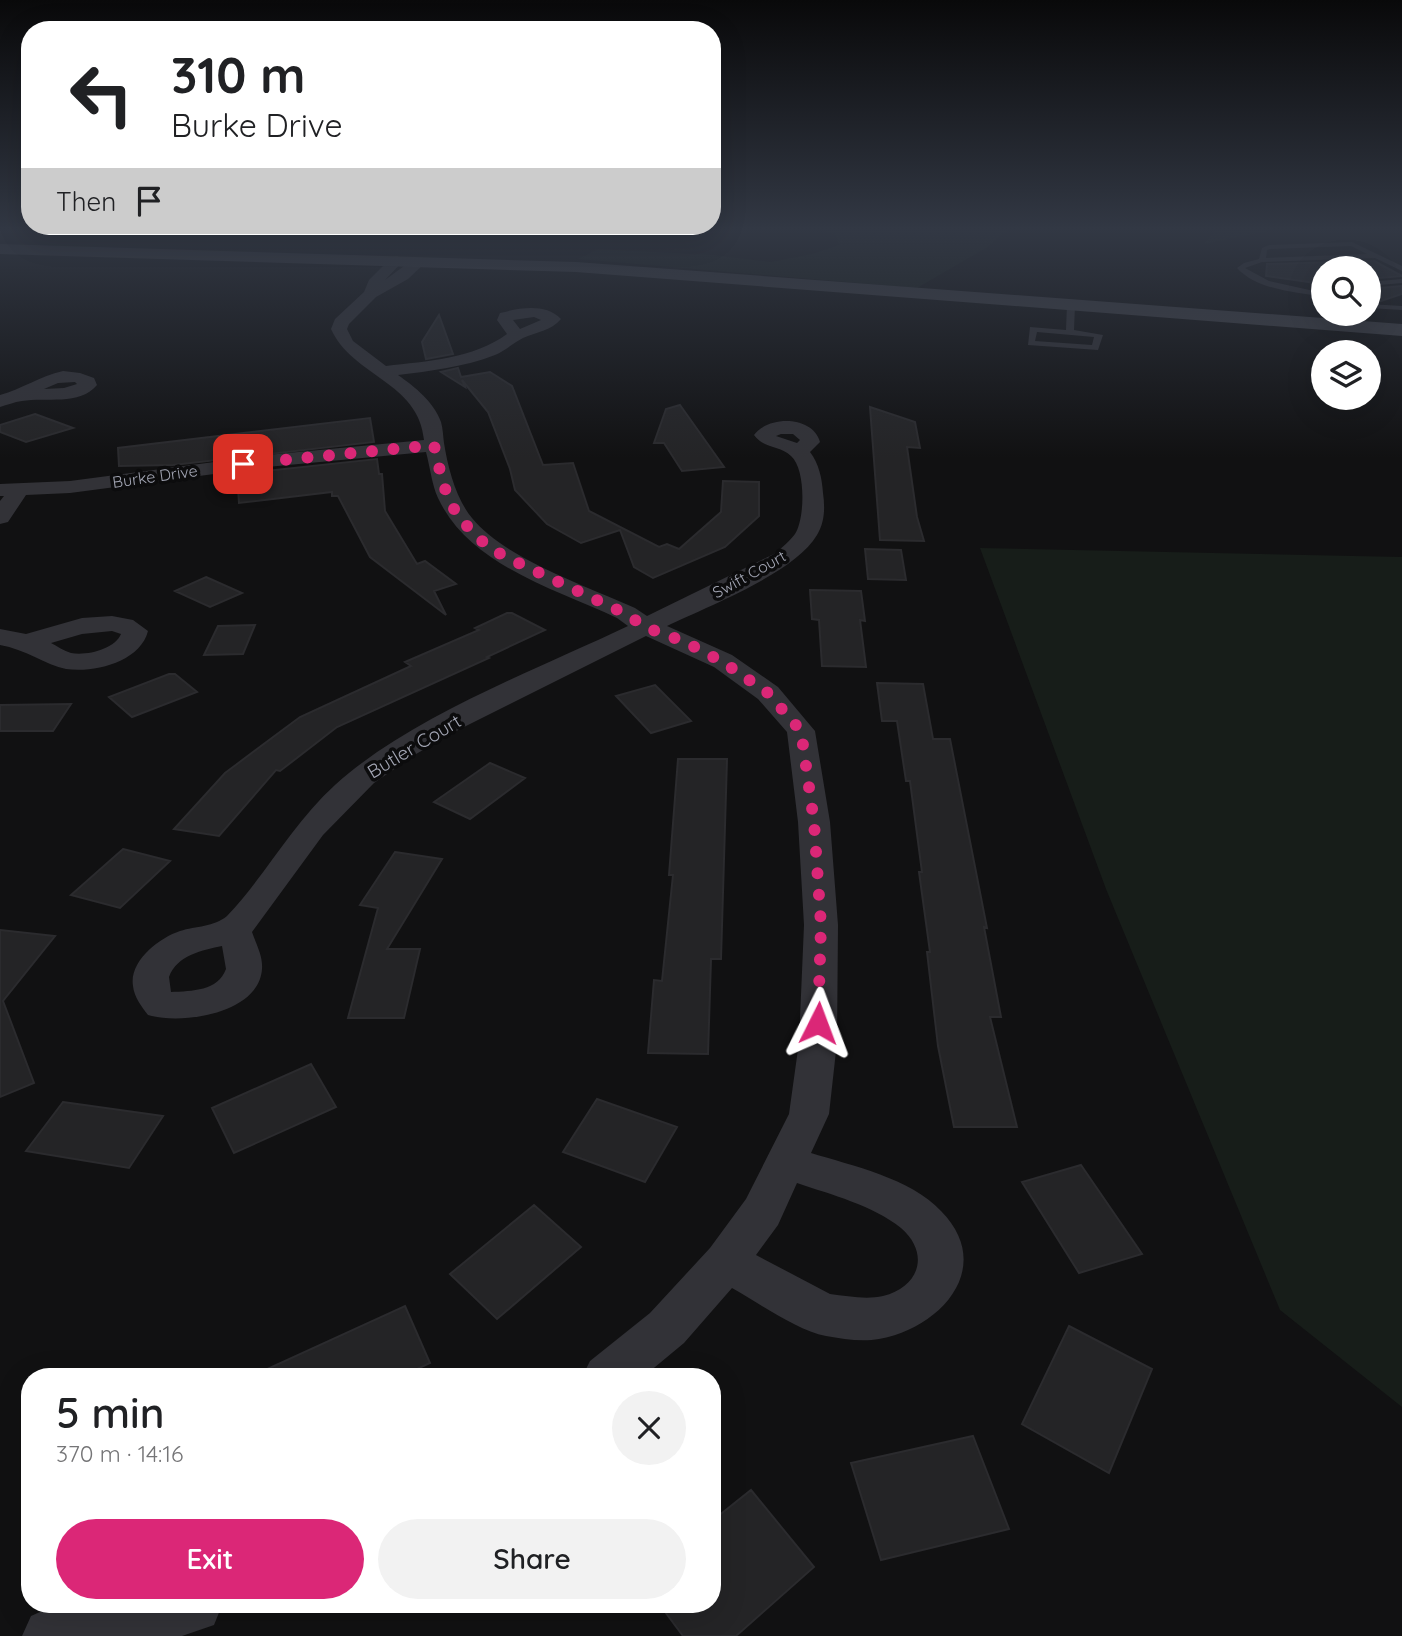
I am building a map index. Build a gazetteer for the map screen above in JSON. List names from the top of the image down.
{
  "streets": {
    "street": ["Burke Drive", "Swift Court", "Butler Court"]
  },
  "crossings": [
    ["Swift Court", "Butler Court"]
  ],
  "page": {
    "turn": ["310 m", "Burke Drive"],
    "then": "Then",
    "heading": ["5 min", "370 m · 14:16"],
    "buttons": ["Exit", "Share"]
  }
}
